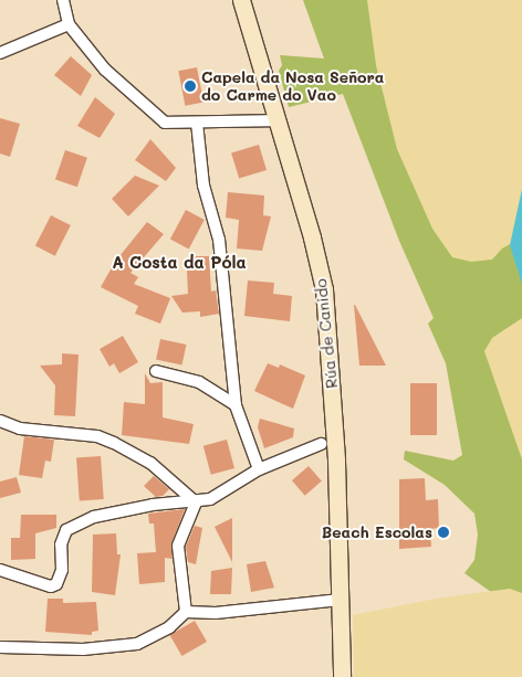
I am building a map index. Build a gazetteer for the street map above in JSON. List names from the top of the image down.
{
  "streets": {
    "main road": ["Rúa de Canido"]
  },
  "districts": ["A Costa da Póla"],
  "places": ["Capela da Nosa Señora do Carme do Vao", "Beach Escolas"]
}
